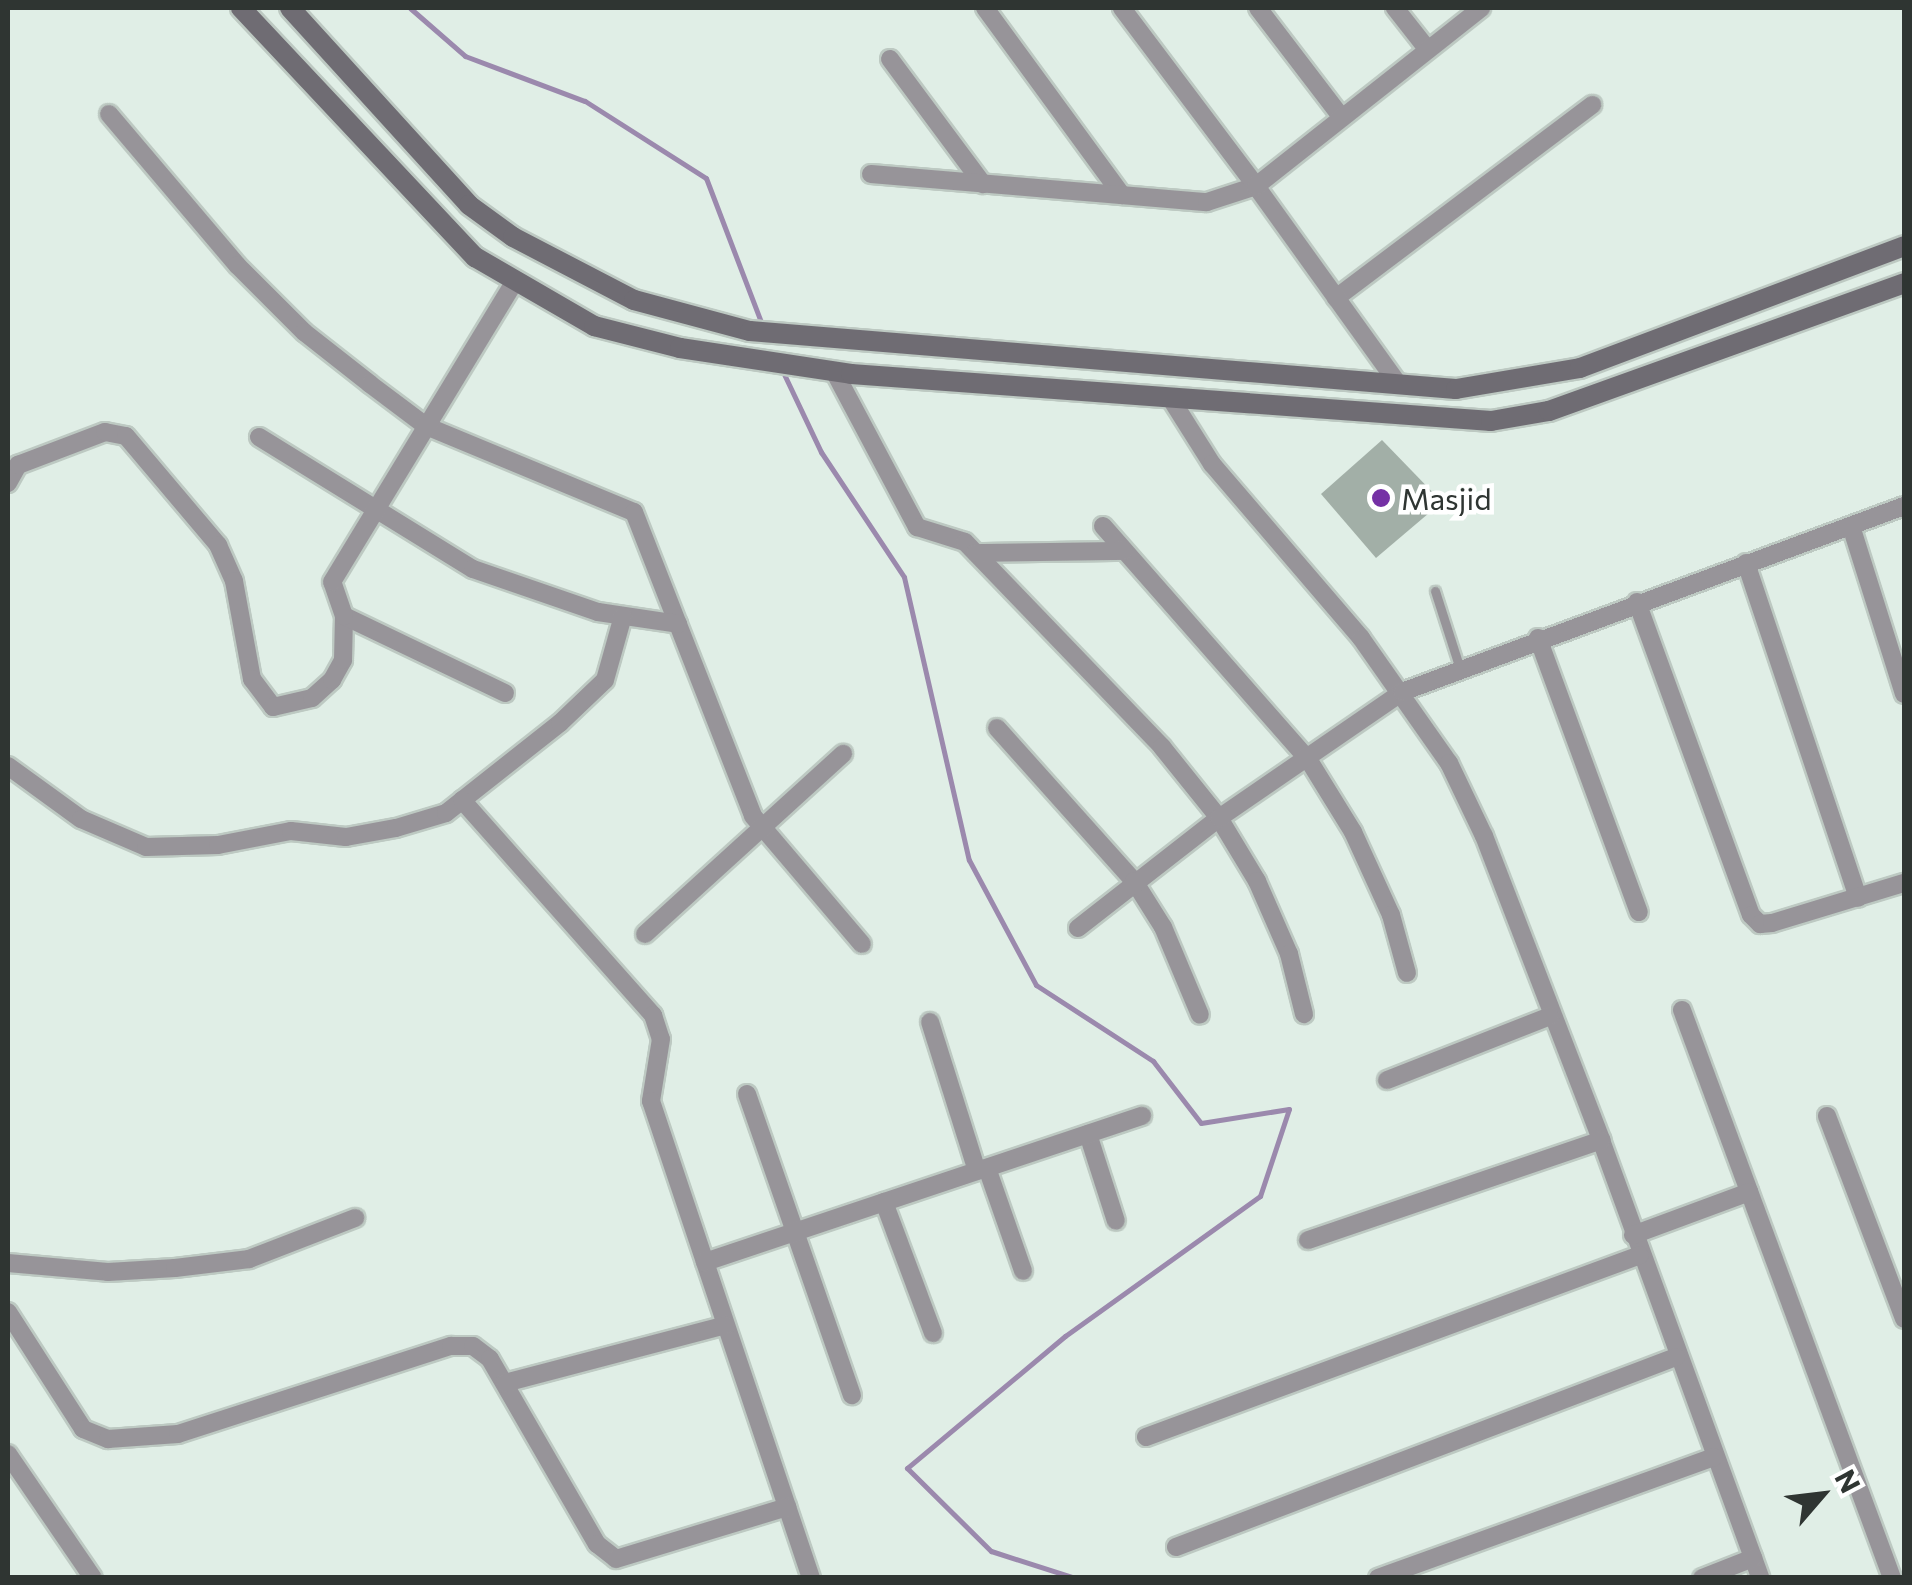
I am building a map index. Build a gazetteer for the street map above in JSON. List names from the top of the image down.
{
  "places": ["Masjid"],
  "north": "top right"
}
